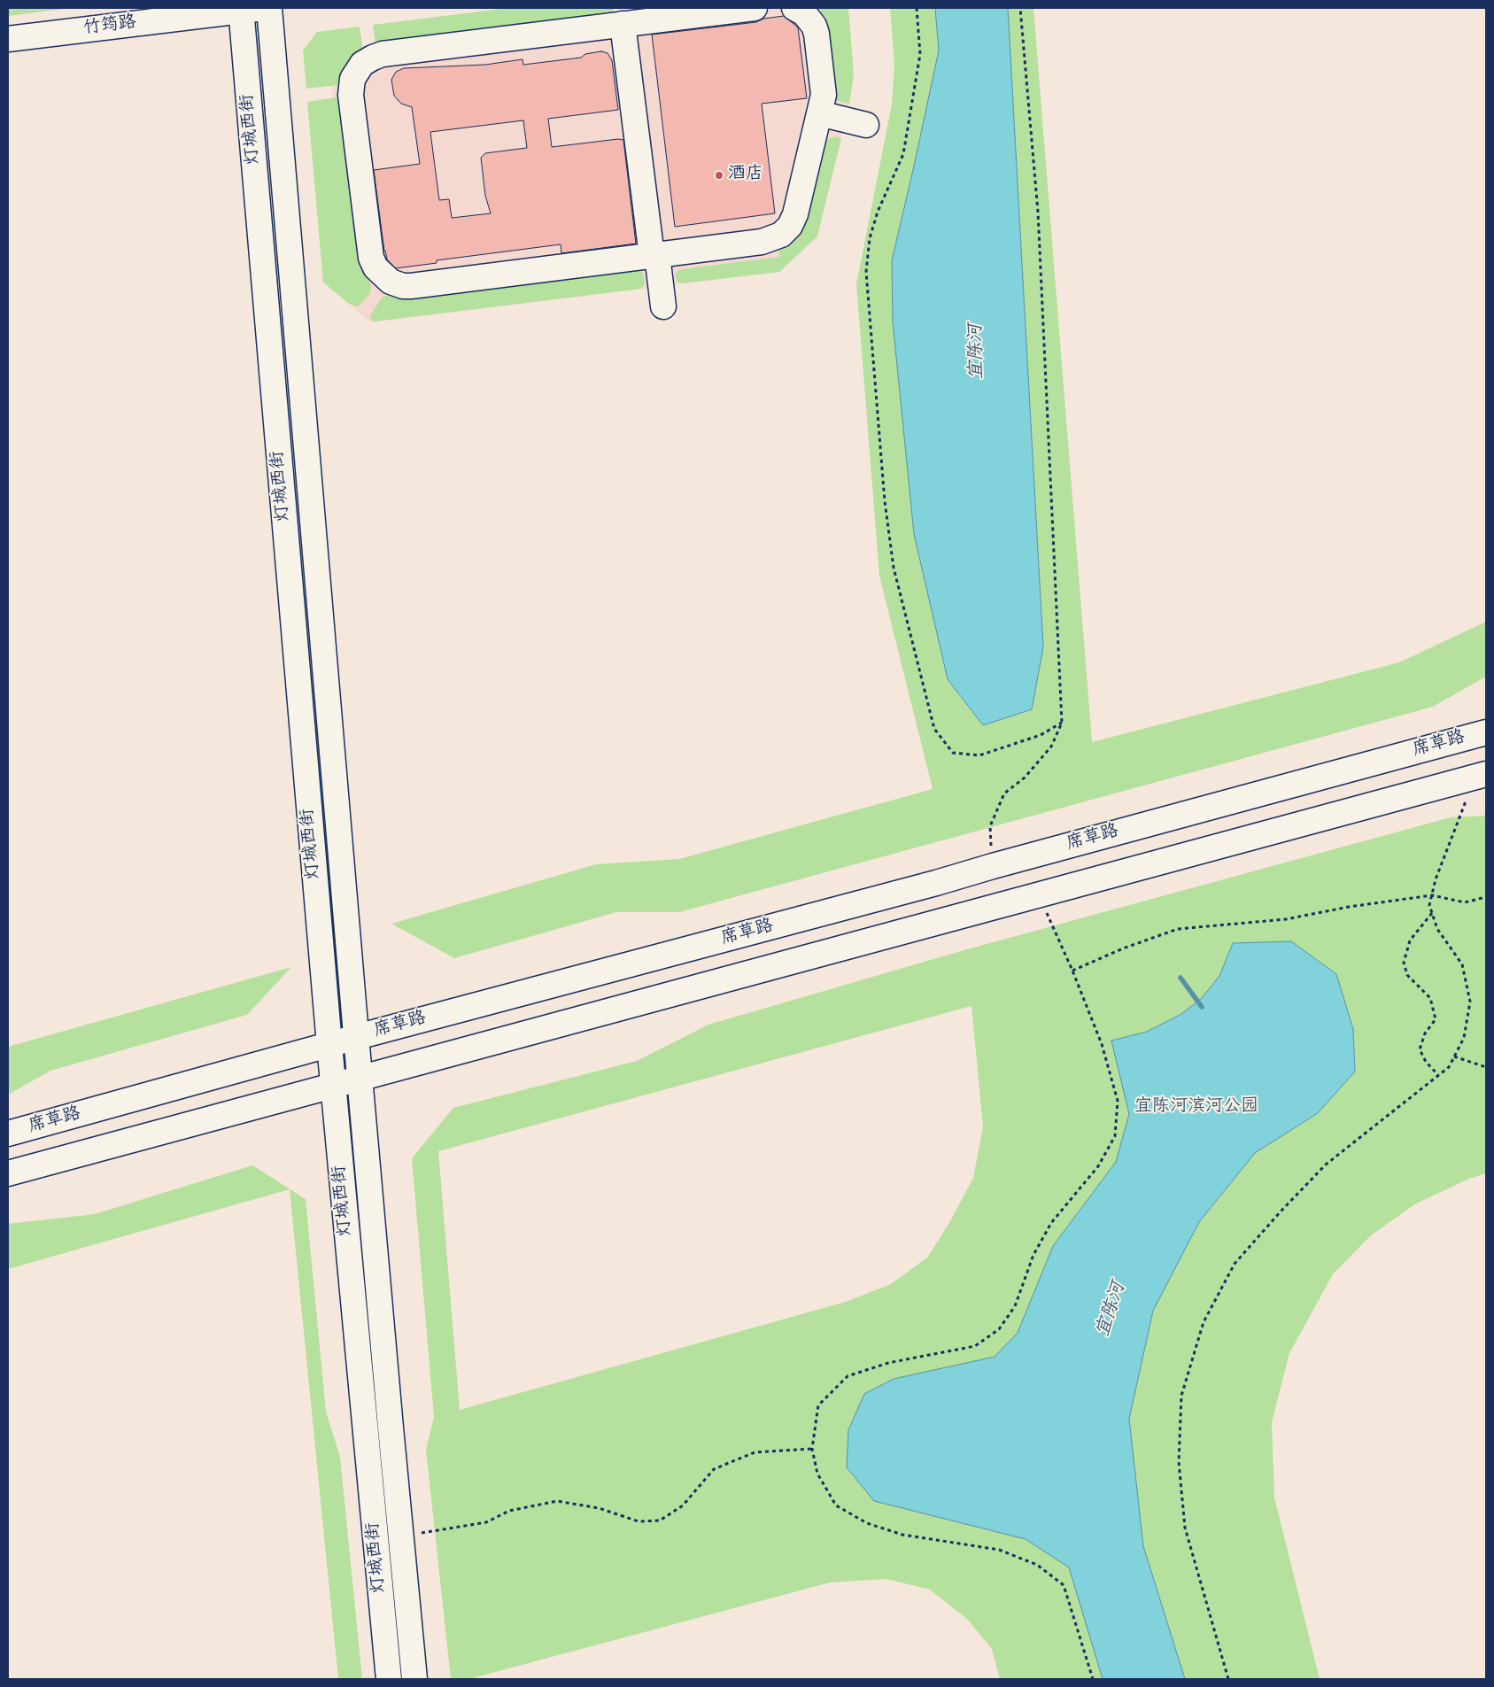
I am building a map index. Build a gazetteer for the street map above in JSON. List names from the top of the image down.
{
  "streets": {
    "street": ["竹筠路", "灯城西街", "席草路"]
  },
  "crossings": [
    ["竹筠路", "灯城西街"],
    ["灯城西街", "席草路"]
  ],
  "water": ["宜陈河"],
  "parks": ["宜陈河滨河公园"],
  "places": ["酒店"]
}
